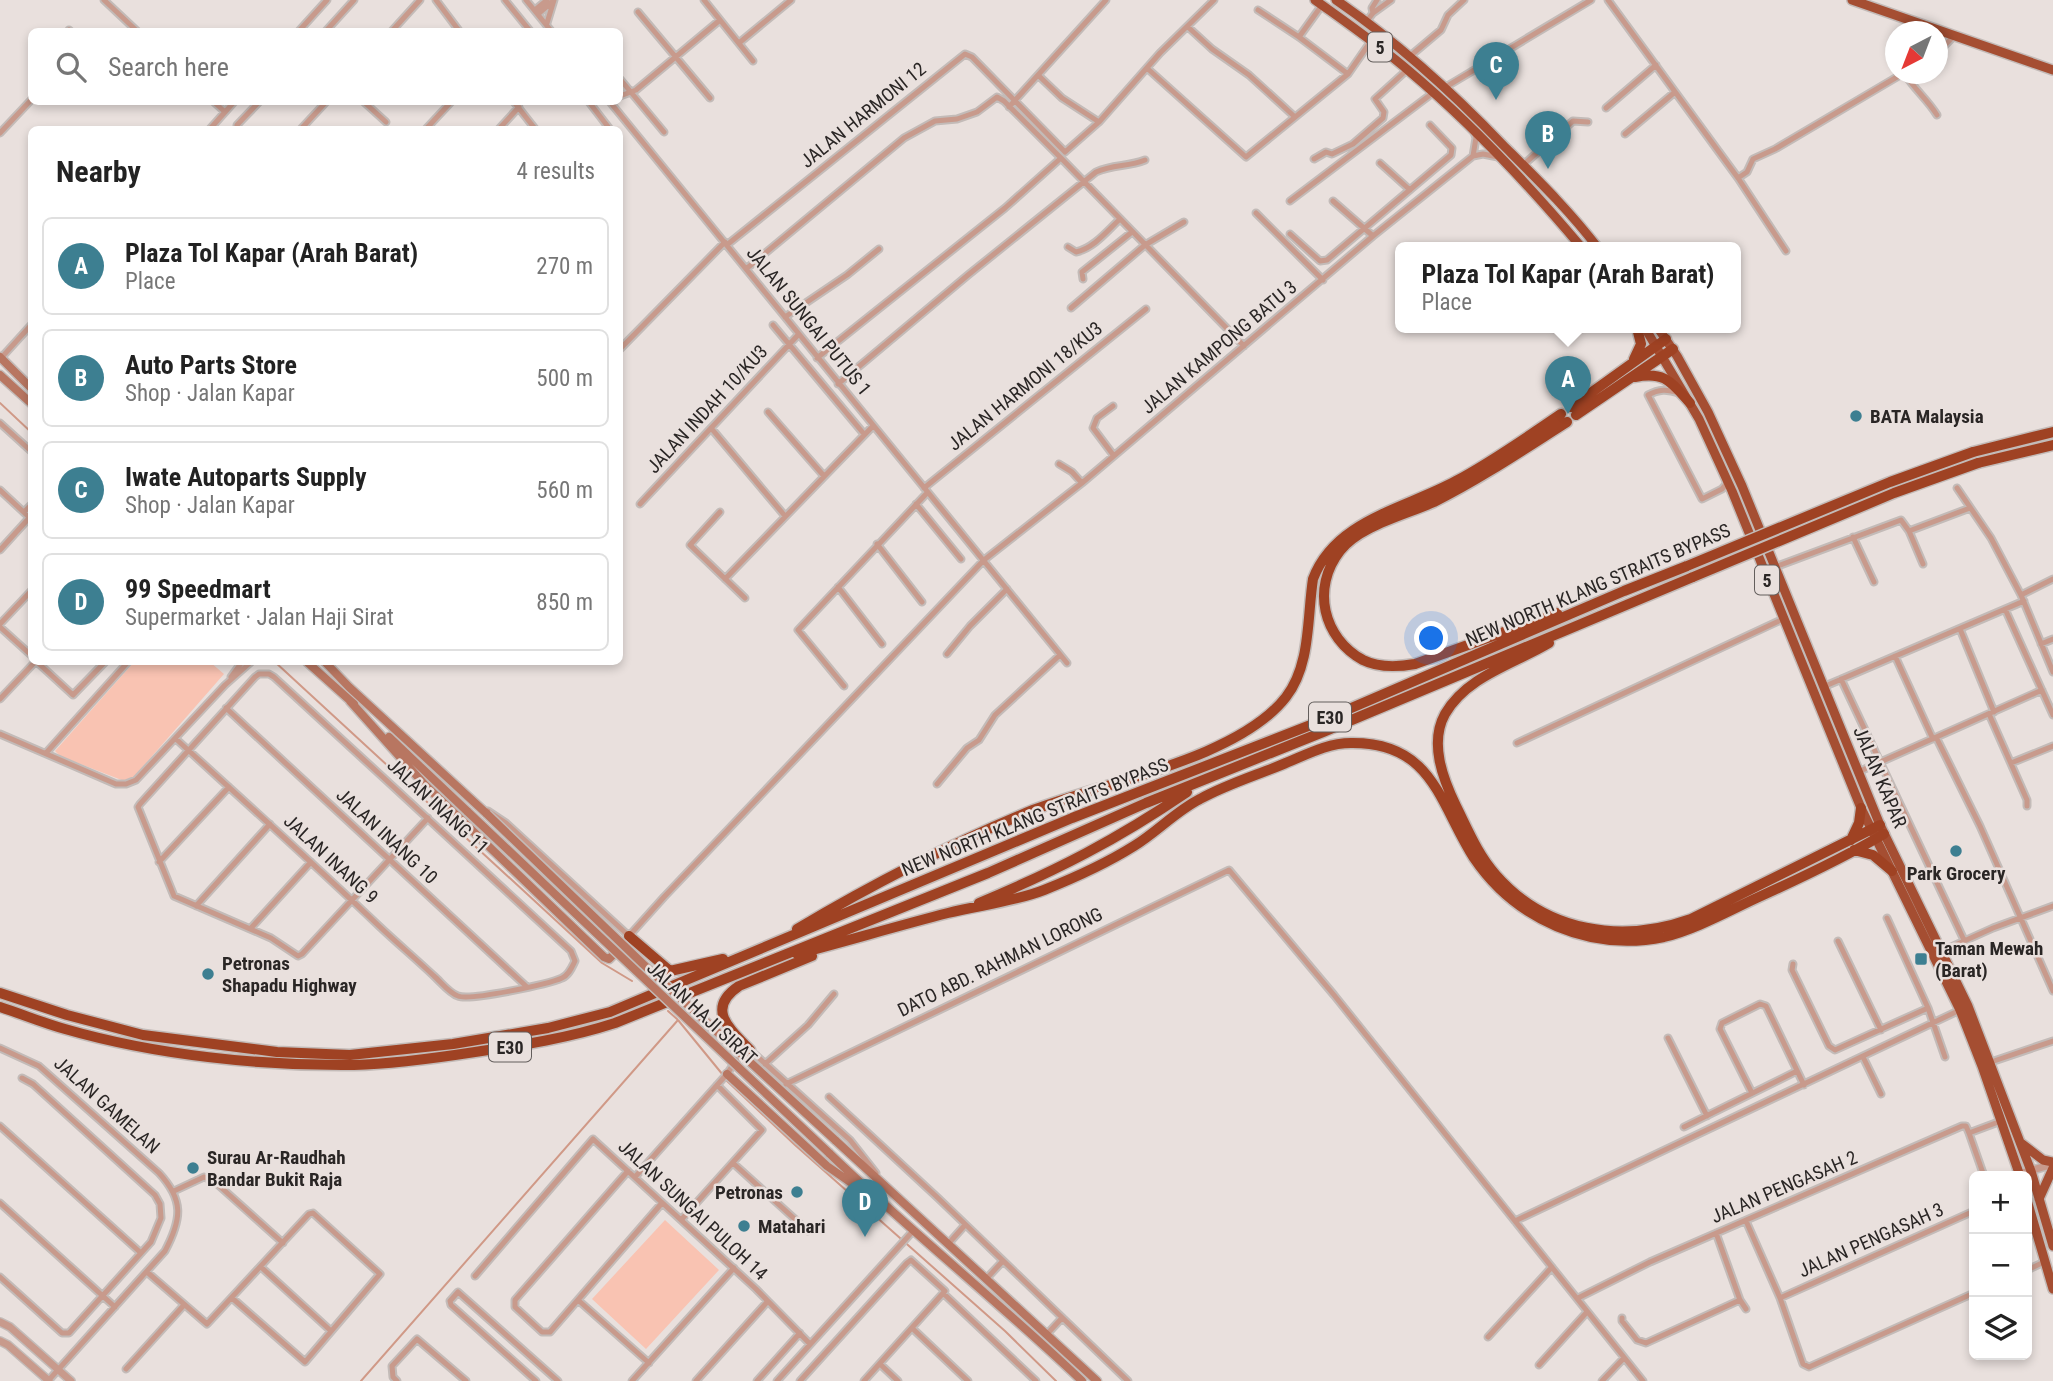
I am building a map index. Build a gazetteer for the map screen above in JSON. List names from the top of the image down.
{
  "streets": {
    "highway": [
      "5",
      "NEW NORTH KLANG STRAITS BYPASS",
      "E30",
      "JALAN KAPAR"
    ],
    "main road": ["JALAN HAJI SIRAT"],
    "street": [
      "JALAN HARMONI 12",
      "JALAN SUNGAI PUTUS 1",
      "JALAN KAMPONG BATU 3",
      "JALAN HARMONI 18/KU3",
      "JALAN INDAH 10/KU3",
      "JALAN INANG 11",
      "JALAN INANG 10",
      "JALAN INANG 9",
      "DATO ABD. RAHMAN LORONG",
      "JALAN GAMELAN",
      "JALAN PENGASAH 2",
      "JALAN SUNGAI PULOH 14",
      "JALAN PENGASAH 3"
    ]
  },
  "crossings": [
    ["JALAN HARMONI 12", "JALAN SUNGAI PUTUS 1"],
    ["JALAN SUNGAI PUTUS 1", "JALAN KAMPONG BATU 3"],
    ["JALAN SUNGAI PUTUS 1", "JALAN HARMONI 18/KU3"],
    ["JALAN SUNGAI PUTUS 1", "JALAN INDAH 10/KU3"],
    ["JALAN KAPAR", "JALAN PENGASAH 2"],
    ["JALAN INANG 11", "JALAN INANG 10"],
    ["JALAN INANG 11", "JALAN INANG 9"]
  ],
  "places": {
    "other": [
      "BATA Malaysia",
      "Park Grocery",
      "Petronas Shapadu Highway",
      "Surau Ar-Raudhah Bandar Bukit Raja",
      "Petronas",
      "Matahari"
    ],
    "transit": ["Taman Mewah (Barat)"]
  },
  "north": "bottom left",
  "page": {
    "search": "Search here",
    "pins": [
      "C",
      "B",
      "A",
      "D"
    ],
    "heading": ["Nearby", "4 results"],
    "list": [
      {
        "mark": "A",
        "name": "Plaza Tol Kapar (Arah Barat)",
        "note": "Place",
        "value": "270 m"
      },
      {
        "mark": "B",
        "name": "Auto Parts Store",
        "note": "Shop · Jalan Kapar",
        "value": "500 m"
      },
      {
        "mark": "C",
        "name": "Iwate Autoparts Supply",
        "note": "Shop · Jalan Kapar",
        "value": "560 m"
      },
      {
        "mark": "D",
        "name": "99 Speedmart",
        "note": "Supermarket · Jalan Haji Sirat",
        "value": "850 m"
      }
    ],
    "popup": ["Plaza Tol Kapar (Arah Barat)", "Place"],
    "map_buttons": ["+", "−"]
  }
}
